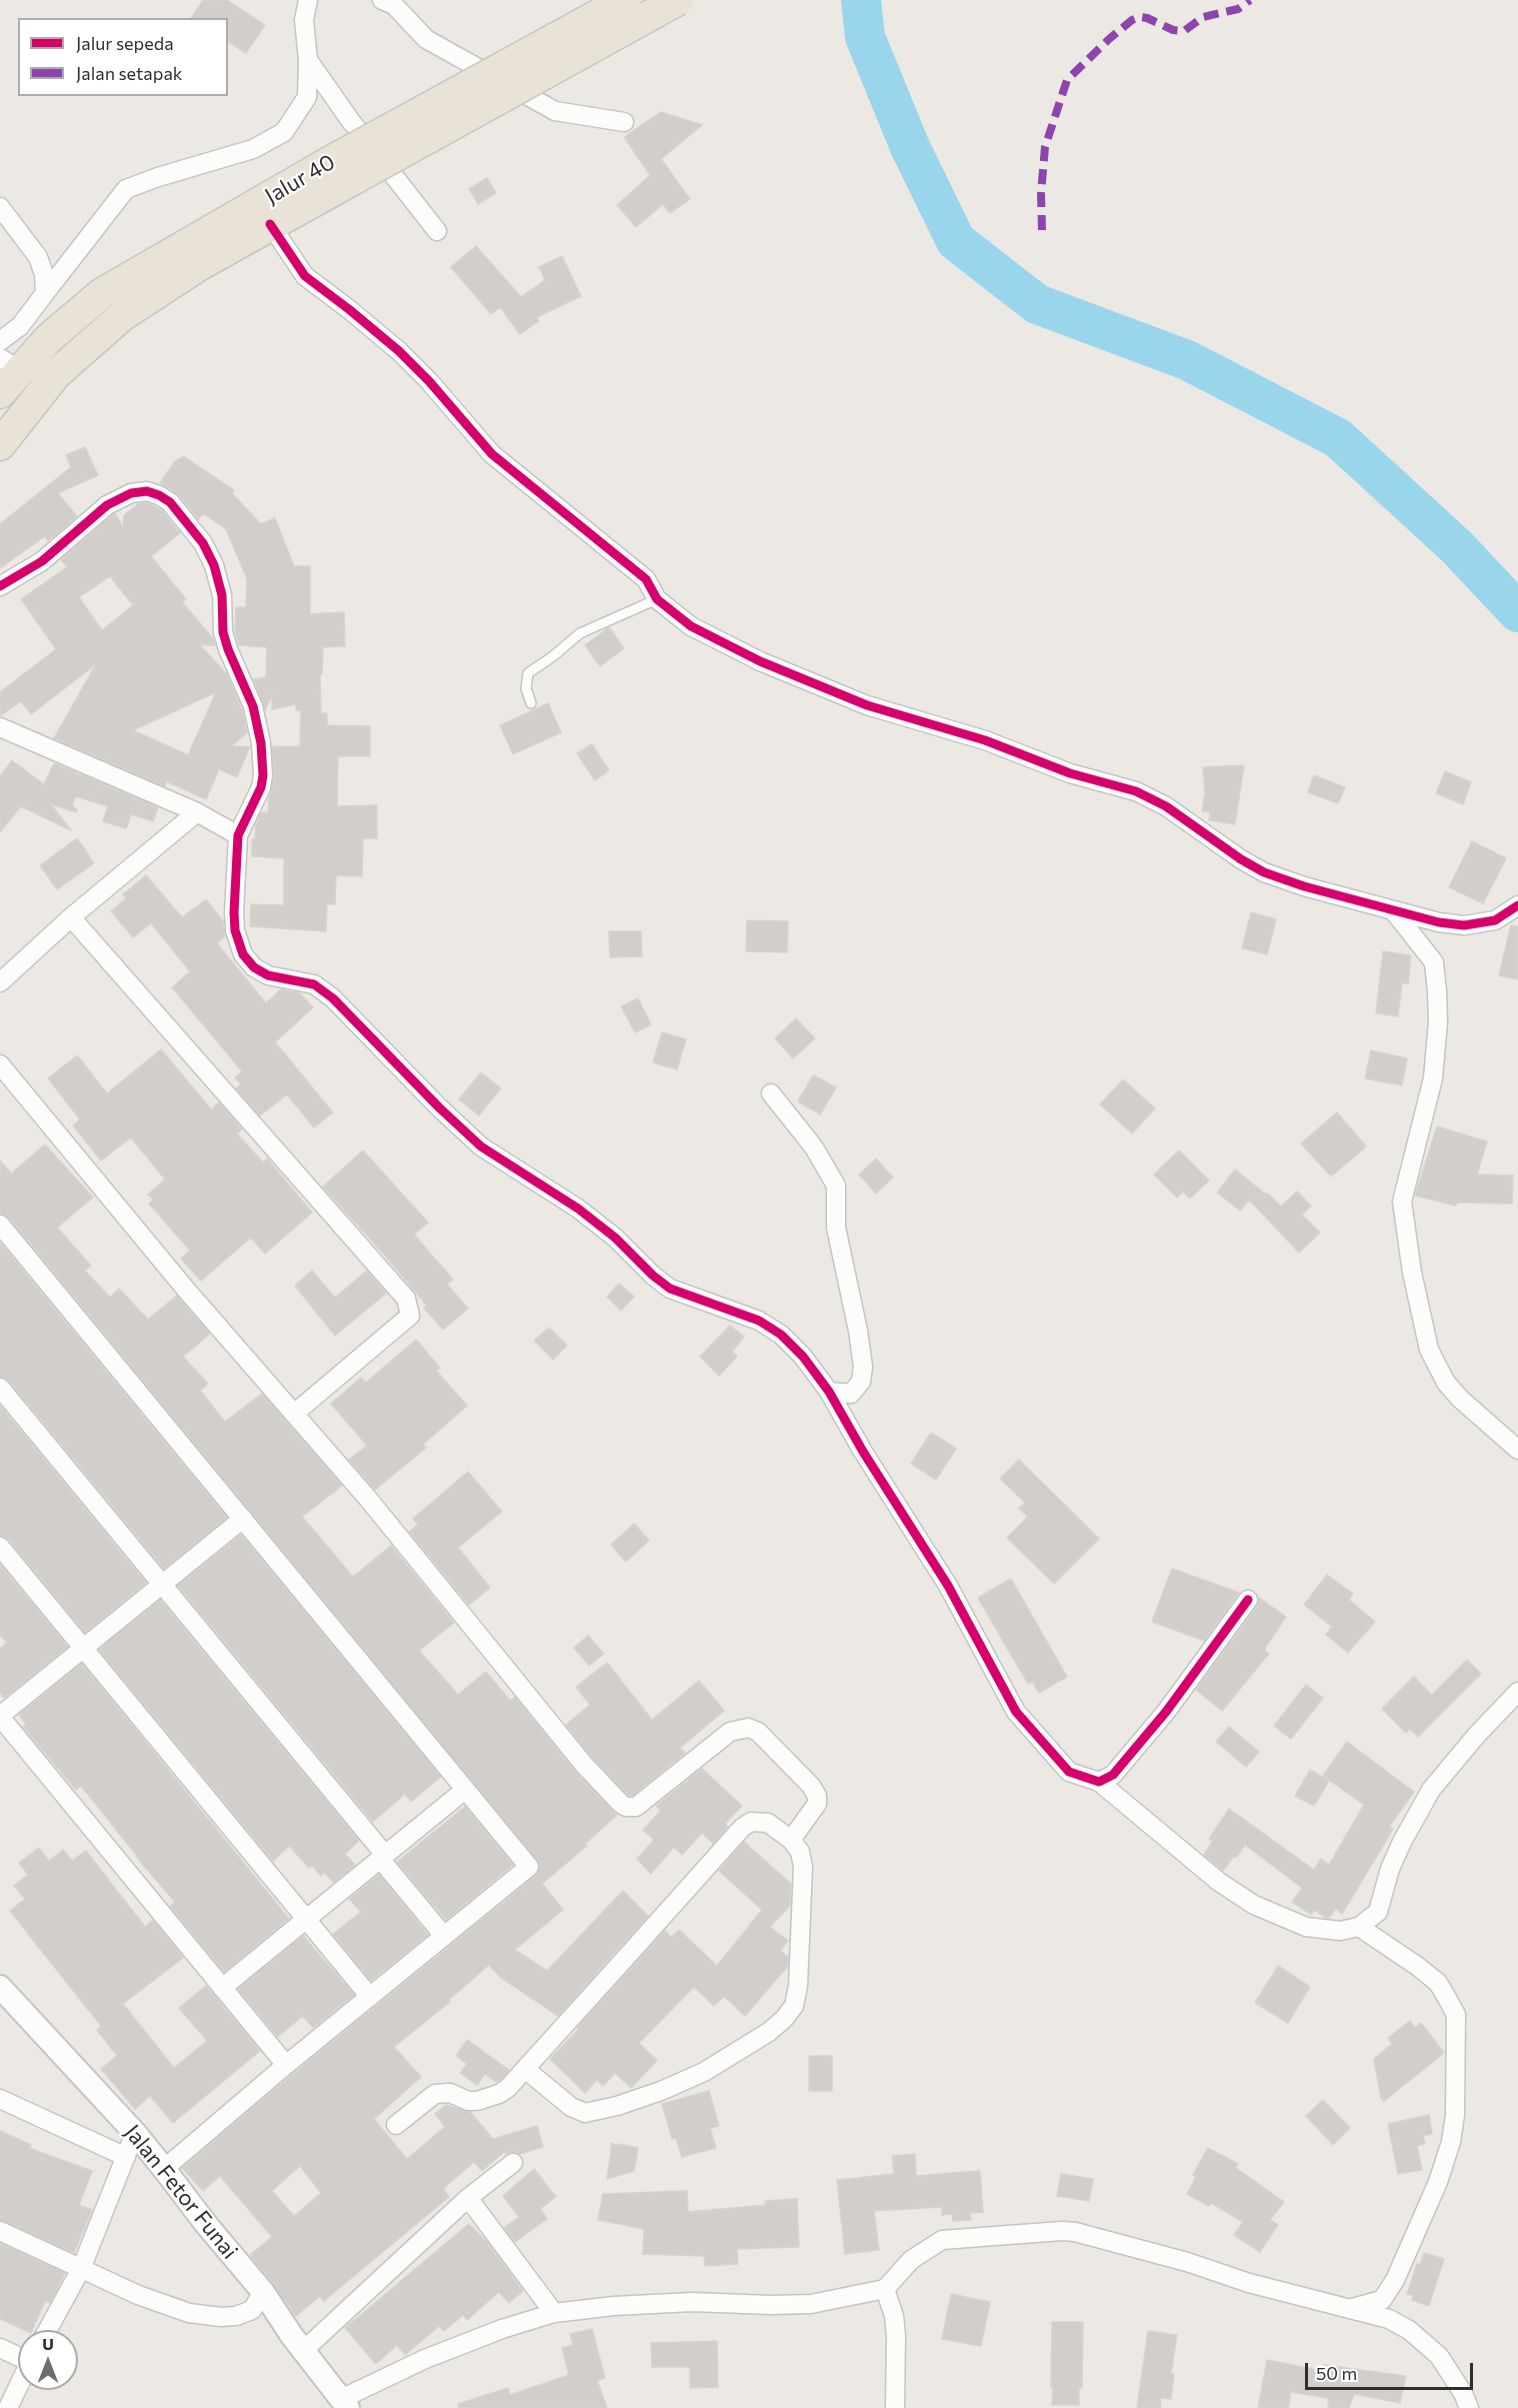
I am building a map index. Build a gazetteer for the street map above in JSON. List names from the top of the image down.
{
  "streets": {
    "highway": ["Jalur 40"],
    "street": ["Jalan Fetor Funai"]
  },
  "legend": ["Jalur sepeda", "Jalan setapak"],
  "scale_bar": "50 m",
  "north": "top"
}
